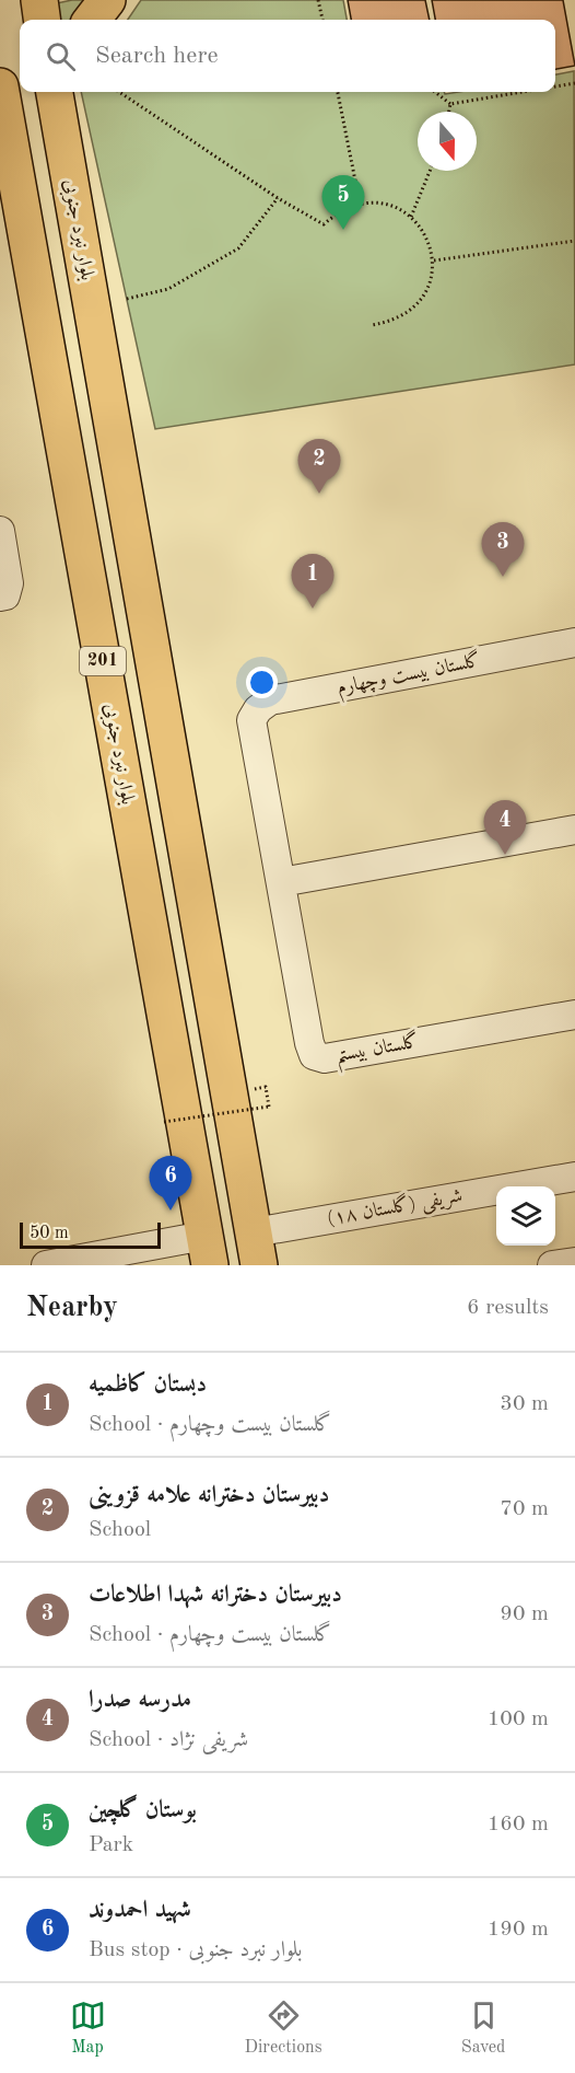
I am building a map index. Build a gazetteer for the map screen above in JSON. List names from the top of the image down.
{
  "streets": {
    "main road": ["بلوار نبرد جنوبی", "201"],
    "street": ["گلستان بیست وچهارم", "گلستان بیستم", "شریفی (گلستان ۱۸)"]
  },
  "crossings": [
    ["بلوار نبرد جنوبی", "شریفی (گلستان ۱۸)"],
    ["گلستان بیست وچهارم", "گلستان بیستم"]
  ],
  "scale_bar": "50 m",
  "north": "bottom",
  "page": {
    "search": "Search here",
    "pins": [
      "5",
      "2",
      "3",
      "1",
      "4",
      "6"
    ],
    "scale": "50 m",
    "heading": ["Nearby", "6 results"],
    "list": [
      {
        "mark": "1",
        "name": "دبستان کاظمیه",
        "note": "School · گلستان بیست وچهارم",
        "value": "30 m"
      },
      {
        "mark": "2",
        "name": "دبیرستان دخترانه علامه قزوینی",
        "note": "School",
        "value": "70 m"
      },
      {
        "mark": "3",
        "name": "دبیرستان دخترانه شهدا اطلاعات",
        "note": "School · گلستان بیست وچهارم",
        "value": "90 m"
      },
      {
        "mark": "4",
        "name": "مدرسه صدرا",
        "note": "School · شریفی نژاد",
        "value": "100 m"
      },
      {
        "mark": "5",
        "name": "بوستان گلچین",
        "note": "Park",
        "value": "160 m"
      },
      {
        "mark": "6",
        "name": "شهید احمدوند",
        "note": "Bus stop · بلوار نبرد جنوبی",
        "value": "190 m"
      }
    ],
    "nav": ["Map", "Directions", "Saved"]
  }
}
